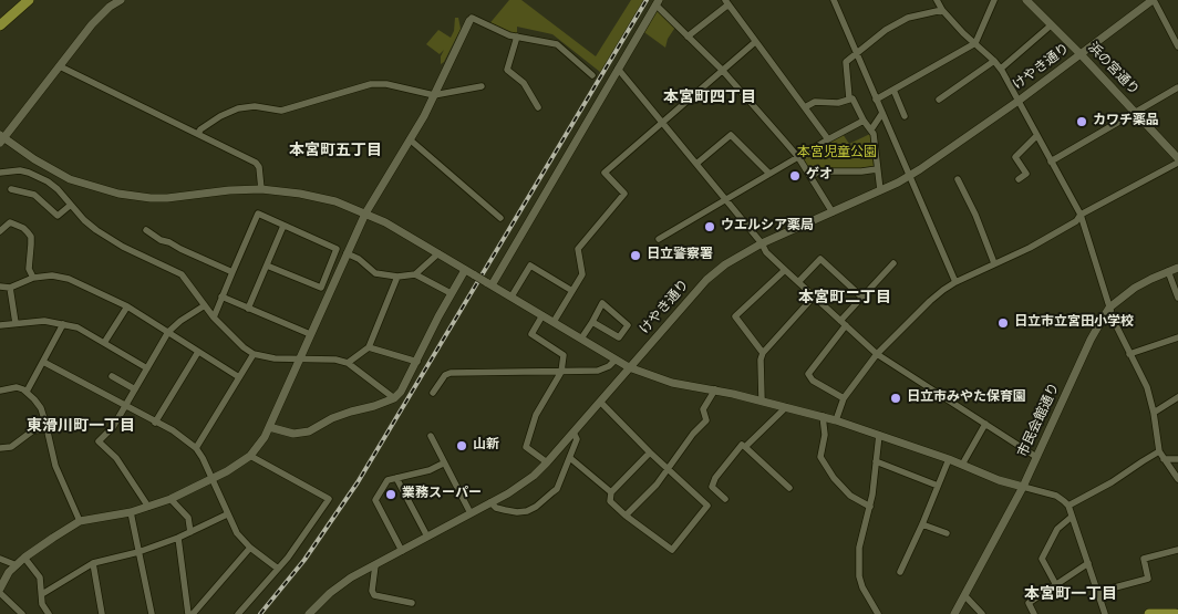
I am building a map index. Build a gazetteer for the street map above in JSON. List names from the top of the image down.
{
  "streets": {
    "street": ["けやき通り", "浜の宮通り", "市民会館通り"]
  },
  "crossings": [
    ["けやき通り", "浜の宮通り"]
  ],
  "districts": [
    "本宮町四丁目",
    "本宮町五丁目",
    "本宮町二丁目",
    "東滑川町一丁目",
    "本宮町一丁目"
  ],
  "parks": ["本宮児童公園"],
  "places": [
    "カワチ薬品",
    "ゲオ",
    "ウエルシア薬局",
    "日立警察署",
    "日立市立宮田小学校",
    "日立市みやた保育園",
    "山新",
    "業務スーパー"
  ]
}
